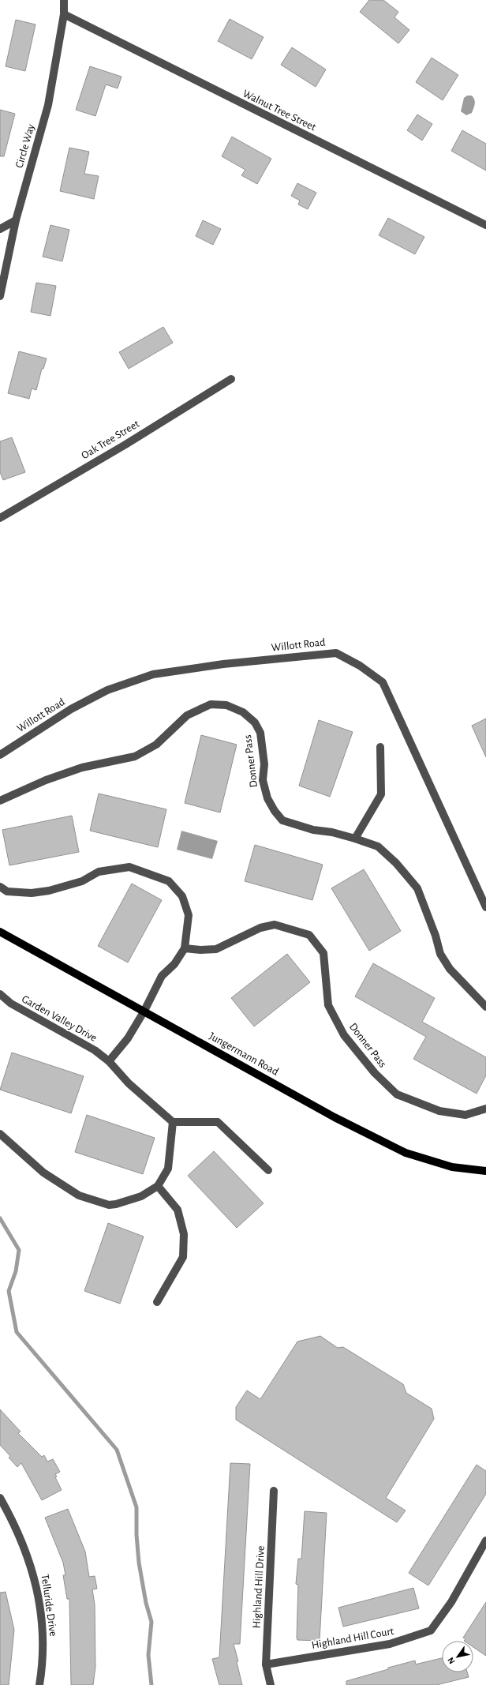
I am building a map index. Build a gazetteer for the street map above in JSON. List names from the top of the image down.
{
  "streets": {
    "main road": ["Jungermann Road"],
    "street": [
      "Walnut Tree Street",
      "Circle Way",
      "Oak Tree Street",
      "Willott Road",
      "Donner Pass",
      "Garden Valley Drive",
      "Highland Hill Drive",
      "Telluride Drive",
      "Highland Hill Court"
    ]
  },
  "crossings": [
    ["Walnut Tree Street", "Circle Way"],
    ["Highland Hill Drive", "Highland Hill Court"]
  ],
  "north": "bottom left"
}
